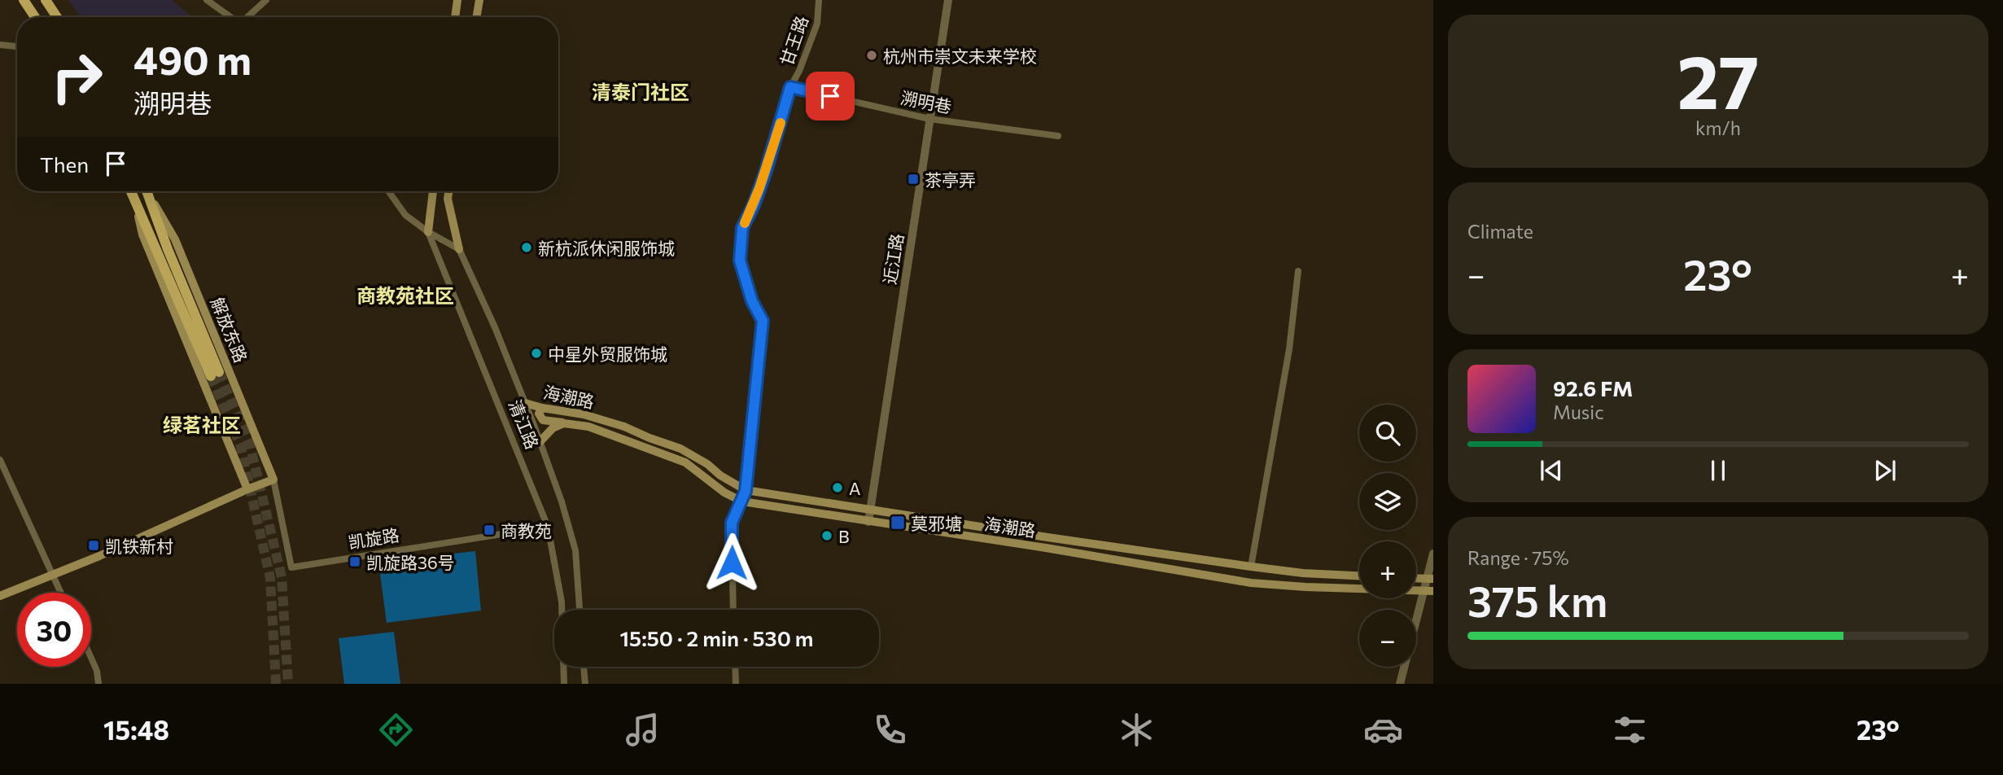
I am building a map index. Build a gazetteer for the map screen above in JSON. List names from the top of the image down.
{
  "streets": {
    "main road": ["解放东路", "海潮路", "清江路"],
    "street": [
      "甘王路",
      "溯明巷",
      "近江路",
      "凯旋路"
    ]
  },
  "crossings": [
    ["甘王路", "溯明巷"],
    ["甘王路", "海潮路"],
    ["溯明巷", "近江路"],
    ["近江路", "海潮路"],
    ["解放东路", "凯旋路"],
    ["海潮路", "清江路"],
    ["清江路", "凯旋路"]
  ],
  "districts": ["清泰门社区", "商教苑社区", "绿茗社区"],
  "places": {
    "other": [
      "杭州市崇文未来学校",
      "新杭派休闲服饰城",
      "中星外贸服饰城",
      "A",
      "B"
    ],
    "transit": [
      "茶亭弄",
      "莫邪塘",
      "商教苑",
      "凯铁新村",
      "凯旋路36号"
    ]
  },
  "page": {
    "tile": [
      ["27", "km/h"],
      "Climate",
      ["Range · 75%", "375 km"]
    ],
    "turn": ["490 m", "溯明巷"],
    "then": "Then",
    "heat": ["−", "23°", "+"],
    "song": ["92.6 FM", "Music"],
    "map_buttons": ["+", "−"],
    "limit": "30",
    "trip": "15:50 · 2 min · 530 m",
    "tabs": ["15:48", "23°"]
  }
}
